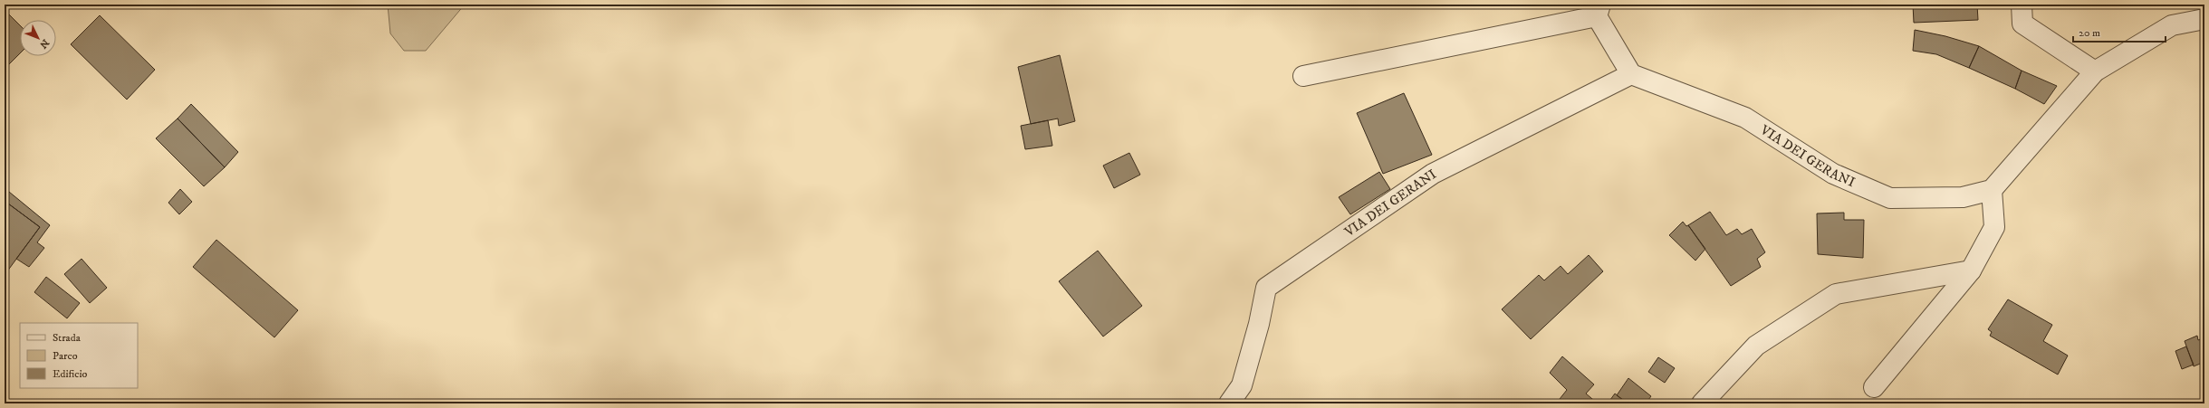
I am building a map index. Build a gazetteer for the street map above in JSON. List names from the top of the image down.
{
  "streets": {
    "street": ["VIA DEI GERANI"]
  },
  "legend": ["Strada", "Parco", "Edificio"],
  "scale_bar": "20 m",
  "north": "bottom right"
}
